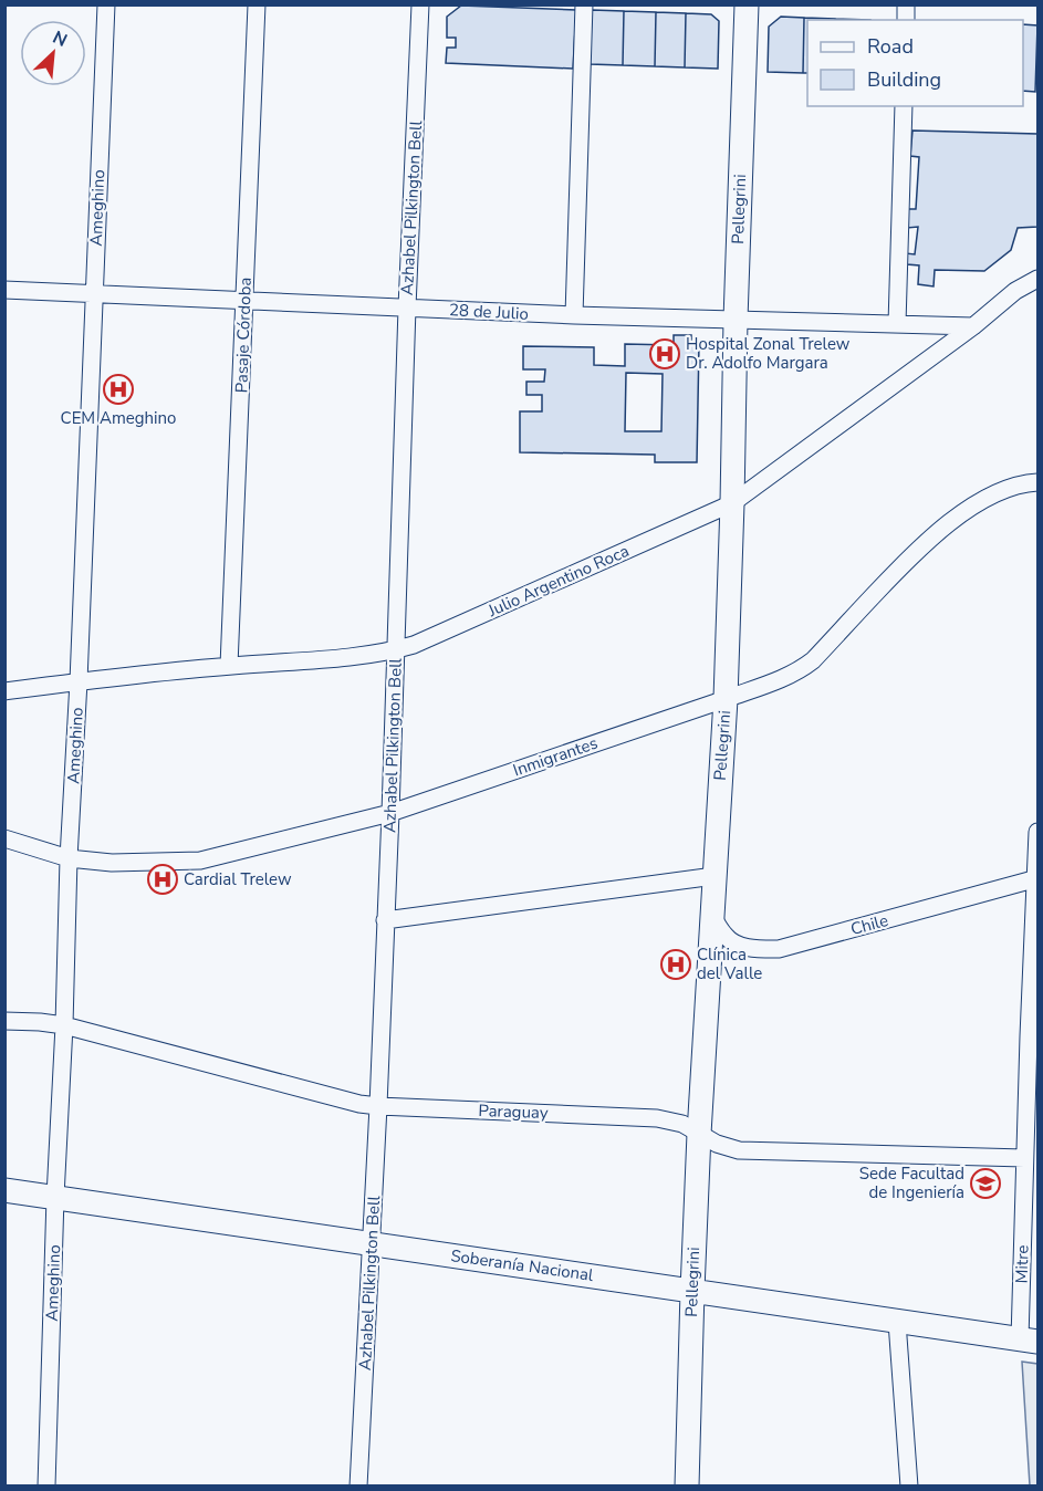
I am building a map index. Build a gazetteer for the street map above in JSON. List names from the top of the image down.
{
  "streets": {
    "street": [
      "Ameghino",
      "Azhabel Pilkington Bell",
      "Pellegrini",
      "28 de Julio",
      "Pasaje Córdoba",
      "Julio Argentino Roca",
      "Inmigrantes",
      "Chile",
      "Paraguay",
      "Mitre",
      "Soberanía Nacional"
    ]
  },
  "crossings": [
    ["Ameghino", "28 de Julio"],
    ["Ameghino", "Julio Argentino Roca"],
    ["Ameghino", "Inmigrantes"],
    ["Ameghino", "Paraguay"],
    ["Ameghino", "Soberanía Nacional"],
    ["Azhabel Pilkington Bell", "28 de Julio"],
    ["Azhabel Pilkington Bell", "Julio Argentino Roca"],
    ["Azhabel Pilkington Bell", "Inmigrantes"],
    ["Azhabel Pilkington Bell", "Paraguay"],
    ["Azhabel Pilkington Bell", "Soberanía Nacional"],
    ["Pellegrini", "28 de Julio"],
    ["Pellegrini", "Julio Argentino Roca"],
    ["Pellegrini", "Inmigrantes"],
    ["Pellegrini", "Chile"],
    ["Pellegrini", "Paraguay"],
    ["Pellegrini", "Soberanía Nacional"],
    ["28 de Julio", "Pasaje Córdoba"],
    ["28 de Julio", "Julio Argentino Roca"],
    ["Pasaje Córdoba", "Julio Argentino Roca"],
    ["Chile", "Mitre"],
    ["Paraguay", "Mitre"],
    ["Mitre", "Soberanía Nacional"]
  ],
  "places": {
    "hospital": [
      "Hospital Zonal Trelew Dr. Adolfo Margara",
      "CEM Ameghino",
      "Cardial Trelew",
      "Clínica del Valle"
    ],
    "school or university": ["Sede Facultad de Ingeniería"]
  },
  "legend": ["Road", "Building"],
  "north": "top right"
}
